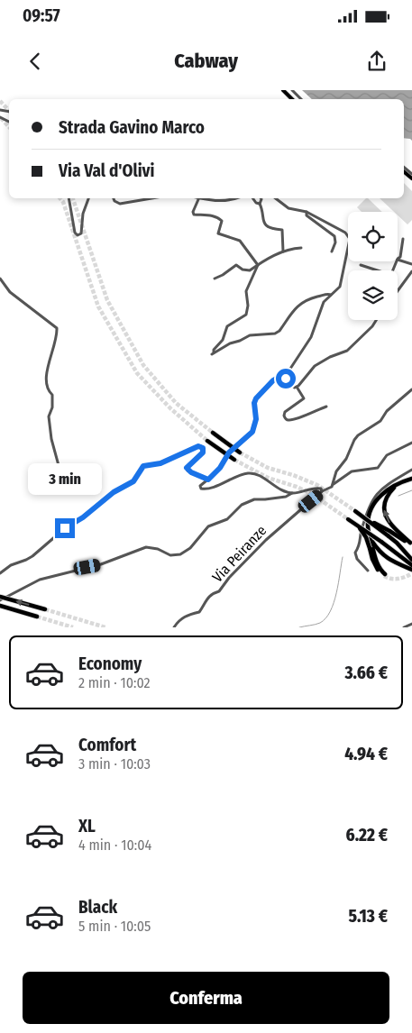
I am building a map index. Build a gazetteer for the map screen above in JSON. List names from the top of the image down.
{
  "streets": {
    "street": ["Via Peiranze"]
  },
  "page": {
    "status": "09:57",
    "header": "Cabway",
    "banner": ["Strada Gavino Marco", "Via Val d'Olivi"],
    "bubble": "3 min",
    "list": [
      {
        "name": "Economy",
        "note": "2 min · 10:02",
        "value": "3.66 €"
      },
      {
        "name": "Comfort",
        "note": "3 min · 10:03",
        "value": "4.94 €"
      },
      {
        "name": "XL",
        "note": "4 min · 10:04",
        "value": "6.22 €"
      },
      {
        "name": "Black",
        "note": "5 min · 10:05",
        "value": "5.13 €"
      }
    ],
    "buttons": "Conferma"
  }
}
